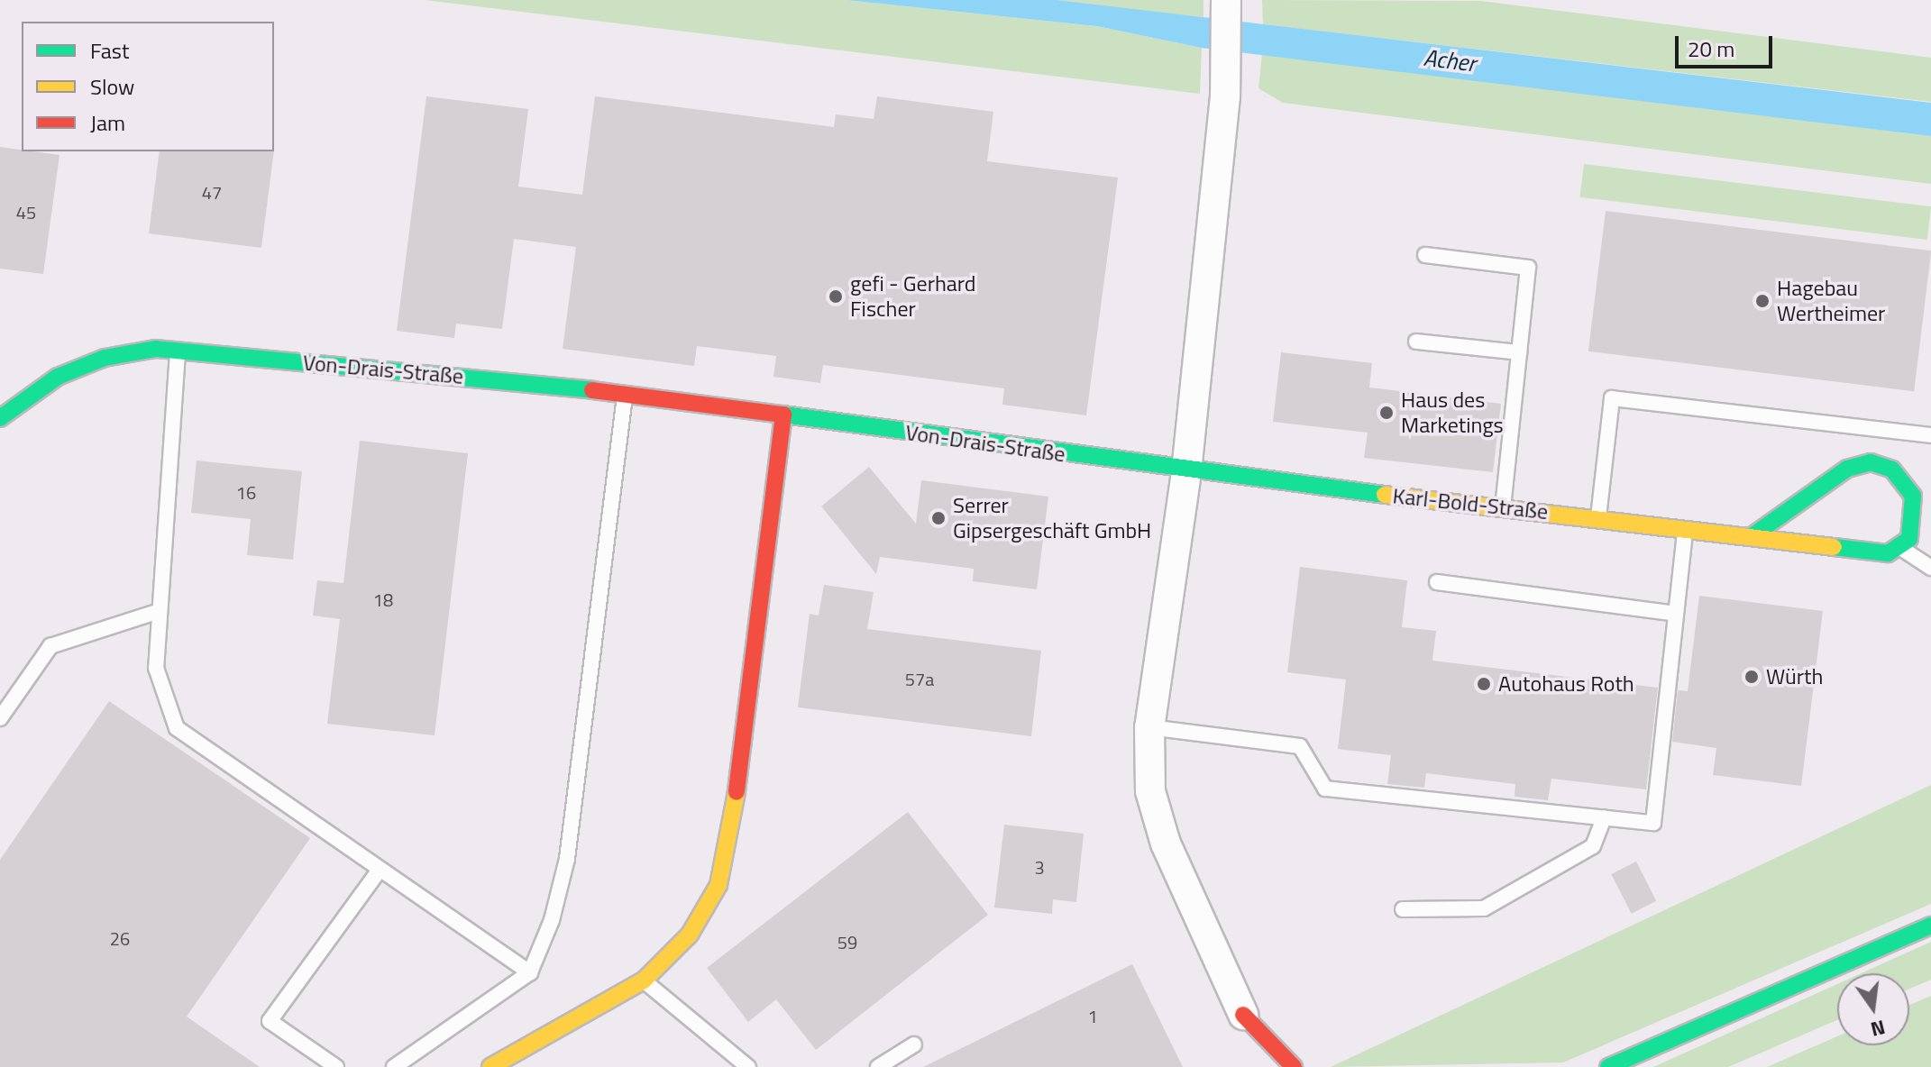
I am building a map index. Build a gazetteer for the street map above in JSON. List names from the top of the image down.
{
  "streets": {
    "street": ["Von-Drais-Straße", "Karl-Bold-Straße"]
  },
  "crossings": [
    ["Von-Drais-Straße", "Karl-Bold-Straße"]
  ],
  "water": ["Acher"],
  "places": [
    "gefi - Gerhard Fischer",
    "Hagebau Wertheimer",
    "Haus des Marketings",
    "Serrer Gipsergeschäft GmbH",
    "Würth",
    "Autohaus Roth"
  ],
  "house_numbers": [
    "47",
    "45",
    "16",
    "18",
    "57a",
    "3",
    "26",
    "59",
    "1"
  ],
  "legend": ["Fast", "Slow", "Jam"],
  "scale_bar": "20 m",
  "north": "bottom"
}
